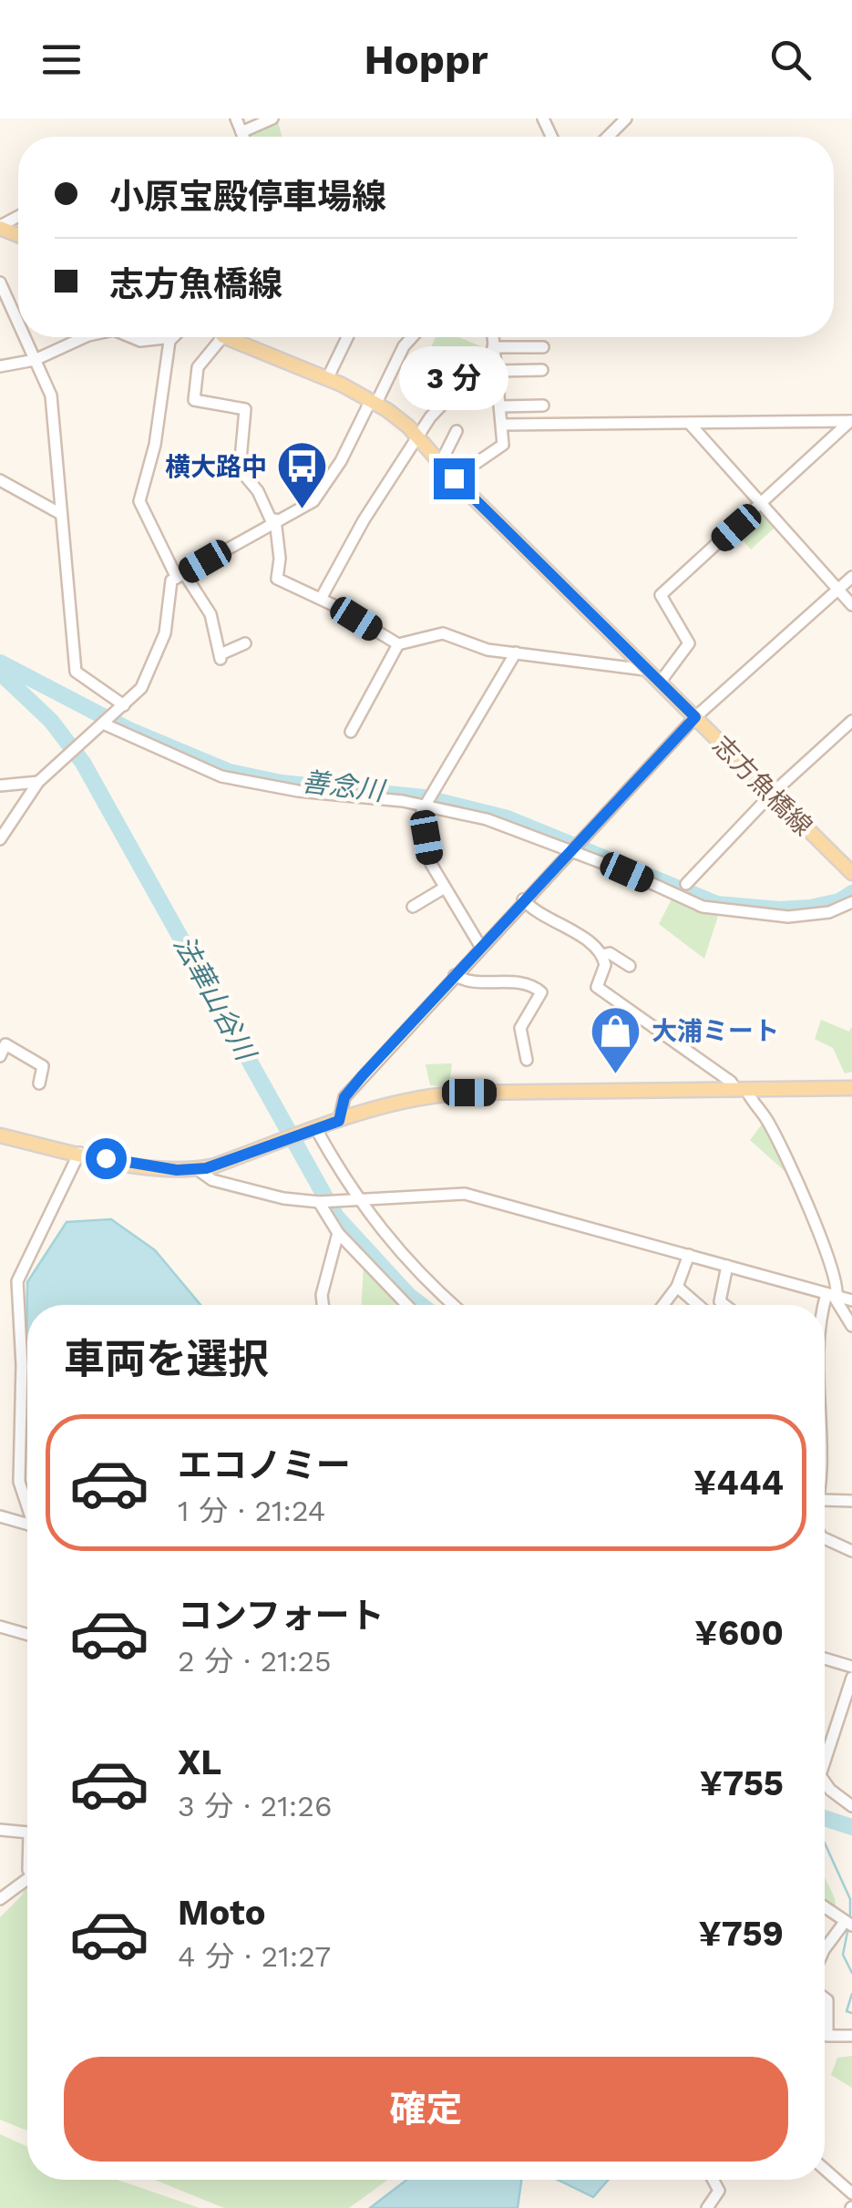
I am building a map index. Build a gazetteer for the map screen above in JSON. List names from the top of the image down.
{
  "streets": {
    "main road": ["志方魚橋線"]
  },
  "water": ["善念川", "法華山谷川"],
  "places": {
    "bus stop": ["横大路中"],
    "shop": ["大浦ミート"]
  },
  "page": {
    "header": "Hoppr",
    "banner": ["小原宝殿停車場線", "志方魚橋線"],
    "bubble": "3 分",
    "heading": "車両を選択",
    "list": [
      {
        "name": "エコノミー",
        "note": "1 分 · 21:24",
        "value": "¥444"
      },
      {
        "name": "コンフォート",
        "note": "2 分 · 21:25",
        "value": "¥600"
      },
      {
        "name": "XL",
        "note": "3 分 · 21:26",
        "value": "¥755"
      },
      {
        "name": "Moto",
        "note": "4 分 · 21:27",
        "value": "¥759"
      }
    ],
    "buttons": "確定"
  }
}
